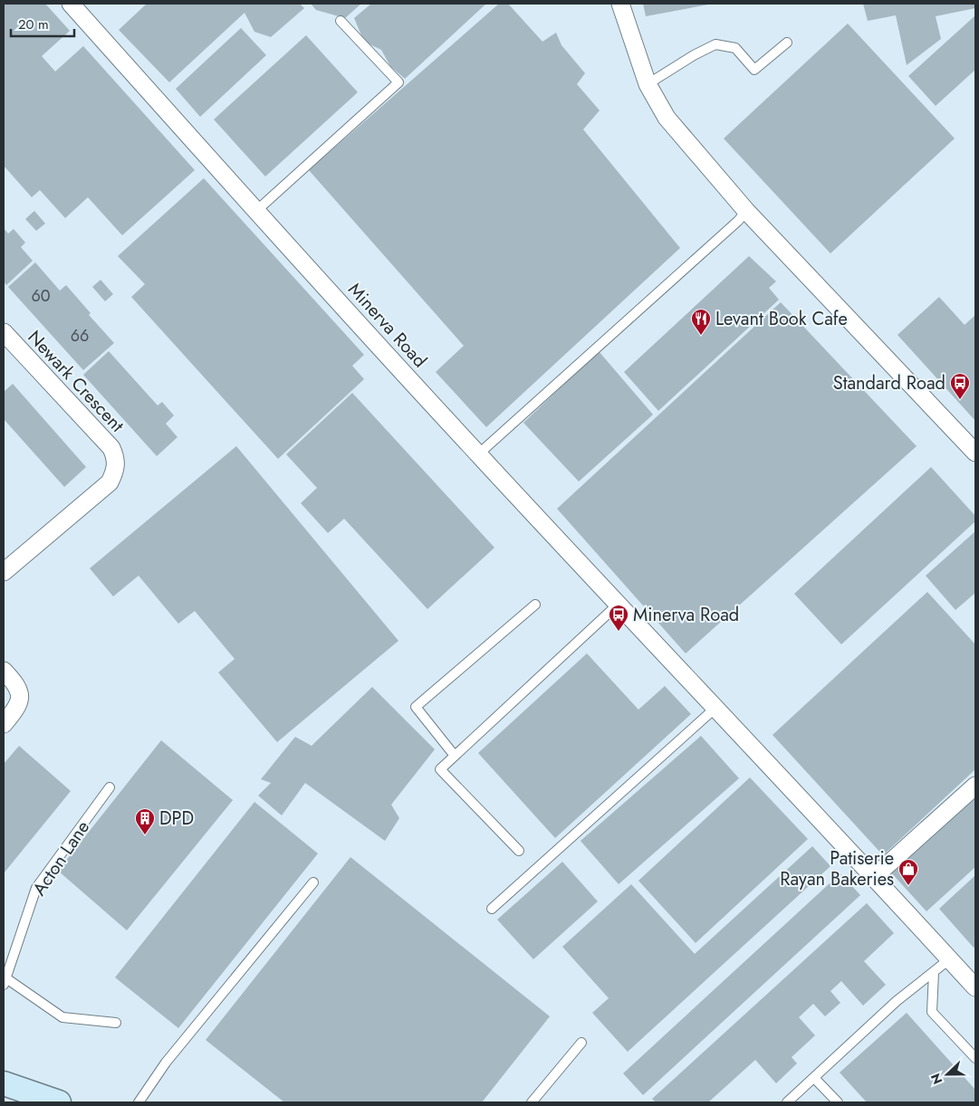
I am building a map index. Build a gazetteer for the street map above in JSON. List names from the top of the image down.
{
  "streets": {
    "street": ["Minerva Road", "Newark Crescent"],
    "lane": ["Acton Lane"]
  },
  "places": {
    "restaurant": ["Levant Book Cafe"],
    "bus stop": ["Standard Road", "Minerva Road"],
    "building": ["DPD"],
    "shop": ["Patiserie Rayan Bakeries"]
  },
  "house_numbers": ["60", "66"],
  "scale_bar": "20 m",
  "north": "left"
}
